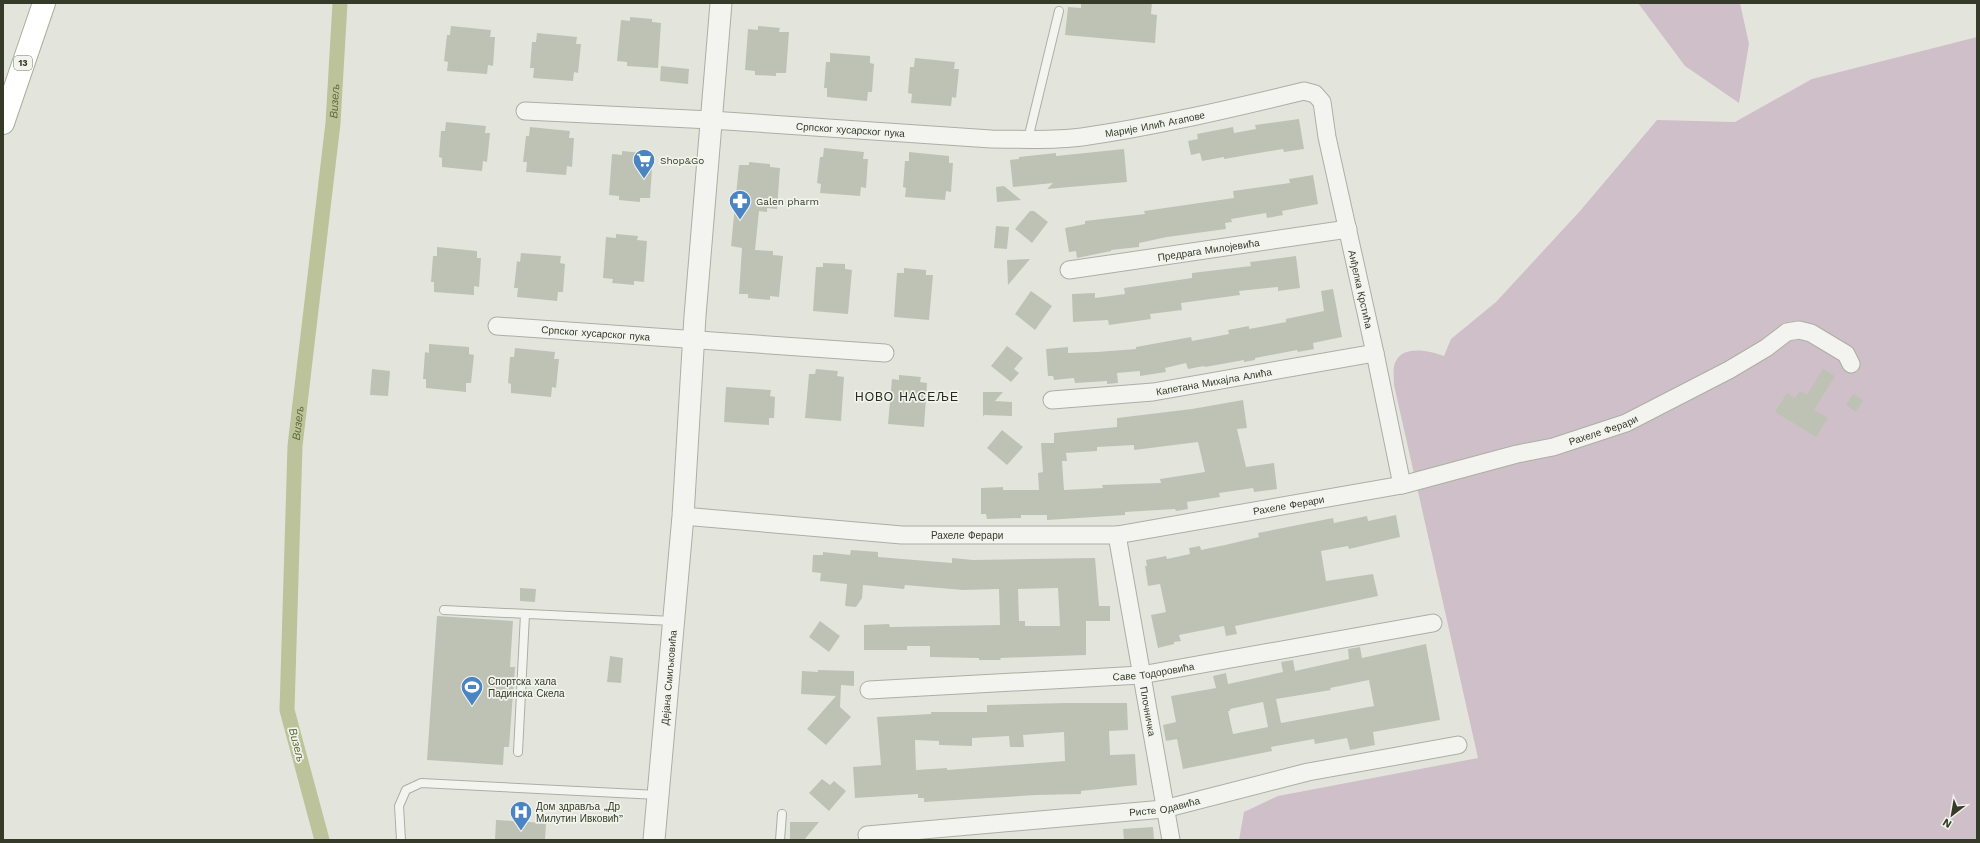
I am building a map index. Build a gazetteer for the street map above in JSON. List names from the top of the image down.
{
  "streets": {
    "main road": ["13"],
    "street": [
      "Марије Илић Агапове",
      "Српског хусарског пука",
      "Предрага Милојевића",
      "Анђелка Крстића",
      "Капетана Михајла Алића",
      "Рахеле Ферари",
      "Саве Тодоровића",
      "Дејана Смиљковића",
      "Плочничка",
      "Ристе Одавића"
    ]
  },
  "crossings": [
    ["Марије Илић Агапове", "Српског хусарског пука"],
    ["Марије Илић Агапове", "Анђелка Крстића"],
    ["Предрага Милојевића", "Анђелка Крстића"],
    ["Анђелка Крстића", "Капетана Михајла Алића"],
    ["Анђелка Крстића", "Рахеле Ферари"],
    ["Рахеле Ферари", "Дејана Смиљковића"],
    ["Рахеле Ферари", "Плочничка"],
    ["Саве Тодоровића", "Плочничка"],
    ["Плочничка", "Ристе Одавића"]
  ],
  "districts": ["НОВО НАСЕЉЕ"],
  "water": ["Визељ"],
  "places": {
    "supermarket": ["Shop&Go"],
    "pharmacy": ["Galen pharm"],
    "sports": ["Спортска хала Падинска Скела"],
    "hospital": ["Дом здравља „Др Милутин Ивковић”"]
  },
  "north": "bottom left"
}
